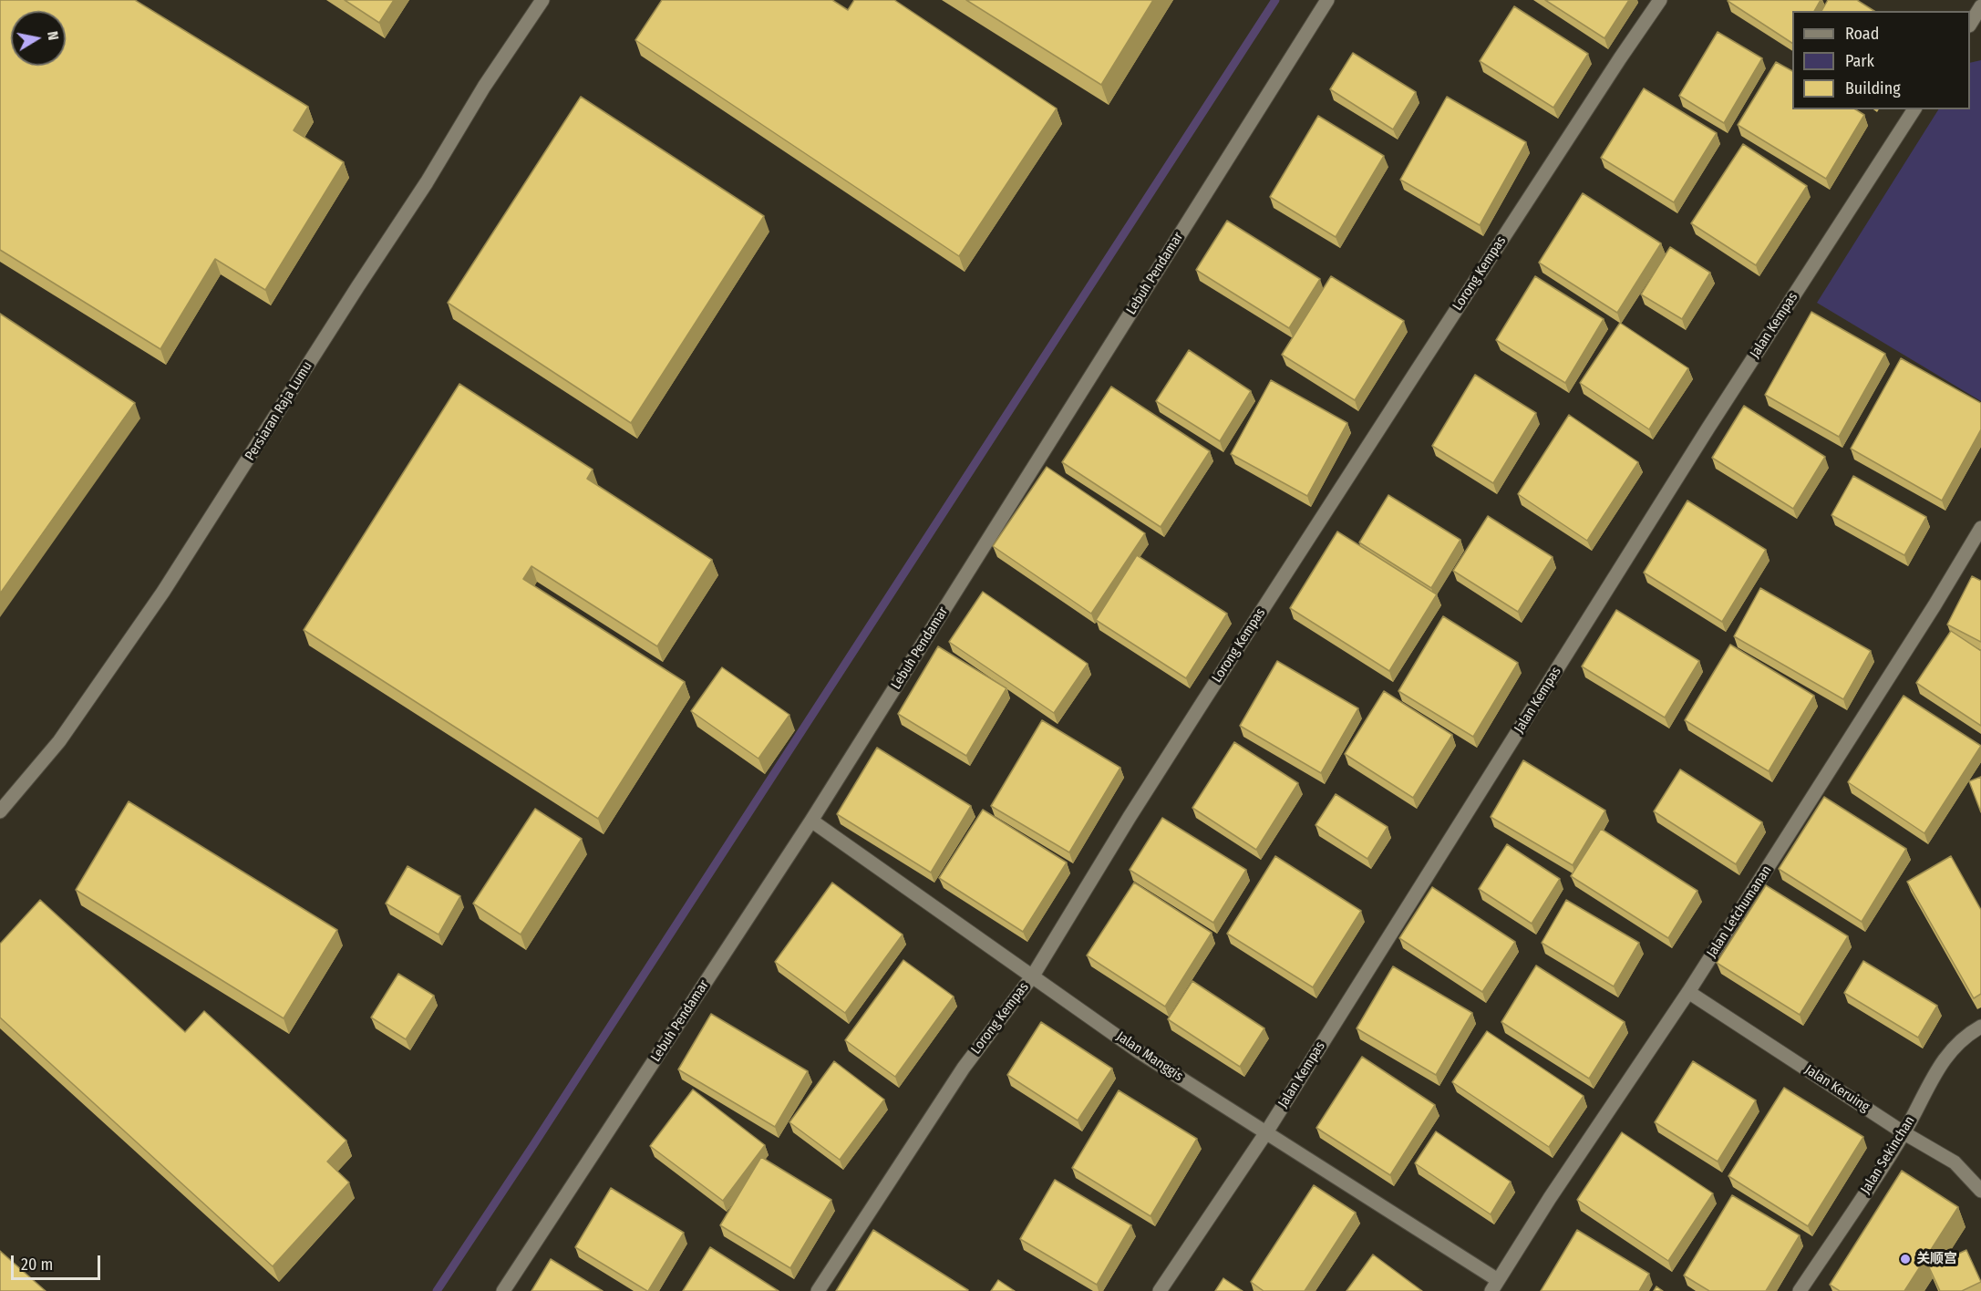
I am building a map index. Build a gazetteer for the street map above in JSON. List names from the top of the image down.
{
  "streets": {
    "street": [
      "Lebuh Pendamar",
      "Lorong Kempas",
      "Jalan Kempas",
      "Persiaran Raja Lumu",
      "Jalan Letchumanan",
      "Jalan Manggis",
      "Jalan Keruing",
      "Jalan Sekinchan"
    ]
  },
  "crossings": [
    ["Lebuh Pendamar", "Jalan Manggis"],
    ["Lorong Kempas", "Jalan Manggis"],
    ["Jalan Kempas", "Jalan Manggis"],
    ["Jalan Letchumanan", "Jalan Manggis"],
    ["Jalan Letchumanan", "Jalan Keruing"],
    ["Jalan Keruing", "Jalan Sekinchan"]
  ],
  "places": ["关顺宫"],
  "legend": ["Road", "Park", "Building"],
  "scale_bar": "20 m",
  "north": "right"
}
